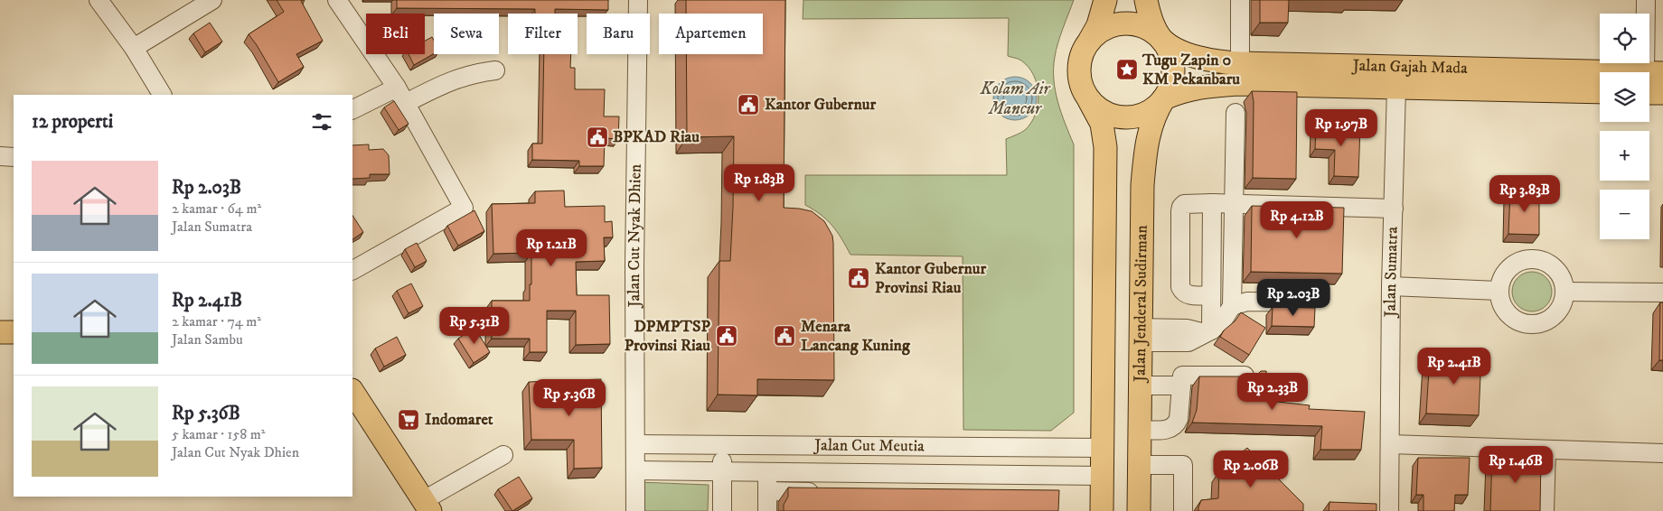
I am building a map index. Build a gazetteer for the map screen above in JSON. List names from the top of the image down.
{
  "streets": {
    "main road": ["Jalan Gajah Mada", "Jalan Jenderal Sudirman"],
    "street": ["Jalan Cut Nyak Dhien", "Jalan Sumatra", "Jalan Cut Meutia"]
  },
  "crossings": [
    ["Jalan Gajah Mada", "Jalan Sumatra"],
    ["Jalan Gajah Mada", "Jalan Jenderal Sudirman"],
    ["Jalan Cut Nyak Dhien", "Jalan Cut Meutia"]
  ],
  "water": ["Kolam Air Mancur"],
  "places": {
    "place": ["Tugu Zapin 0 KM Pekanbaru"],
    "public building": [
      "Kantor Gubernur",
      "BPKAD Riau",
      "Kantor Gubernur Provinsi Riau",
      "DPMPTSP Provinsi Riau",
      "Menara Lancang Kuning"
    ],
    "supermarket": ["Indomaret"]
  },
  "page": {
    "map_buttons": ["+", "−"],
    "chip": [
      "Beli",
      "Sewa",
      "Filter",
      "Baru",
      "Apartemen"
    ],
    "heading": "12 properti",
    "price": [
      "Rp 1.97B",
      "Rp 1.83B",
      "Rp 3.83B",
      "Rp 4.12B",
      "Rp 1.21B",
      "Rp 2.03B",
      "Rp 5.31B",
      "Rp 2.41B",
      "Rp 2.33B",
      "Rp 5.36B",
      "Rp 1.46B",
      "Rp 2.06B"
    ],
    "list": [
      {
        "name": "Rp 2.03B",
        "note": "2 kamar · 64 m² · Jalan Sumatra"
      },
      {
        "name": "Rp 2.41B",
        "note": "2 kamar · 74 m² · Jalan Sambu"
      },
      {
        "name": "Rp 5.36B",
        "note": "5 kamar · 158 m² · Jalan Cut Nyak Dhien"
      }
    ]
  }
}
